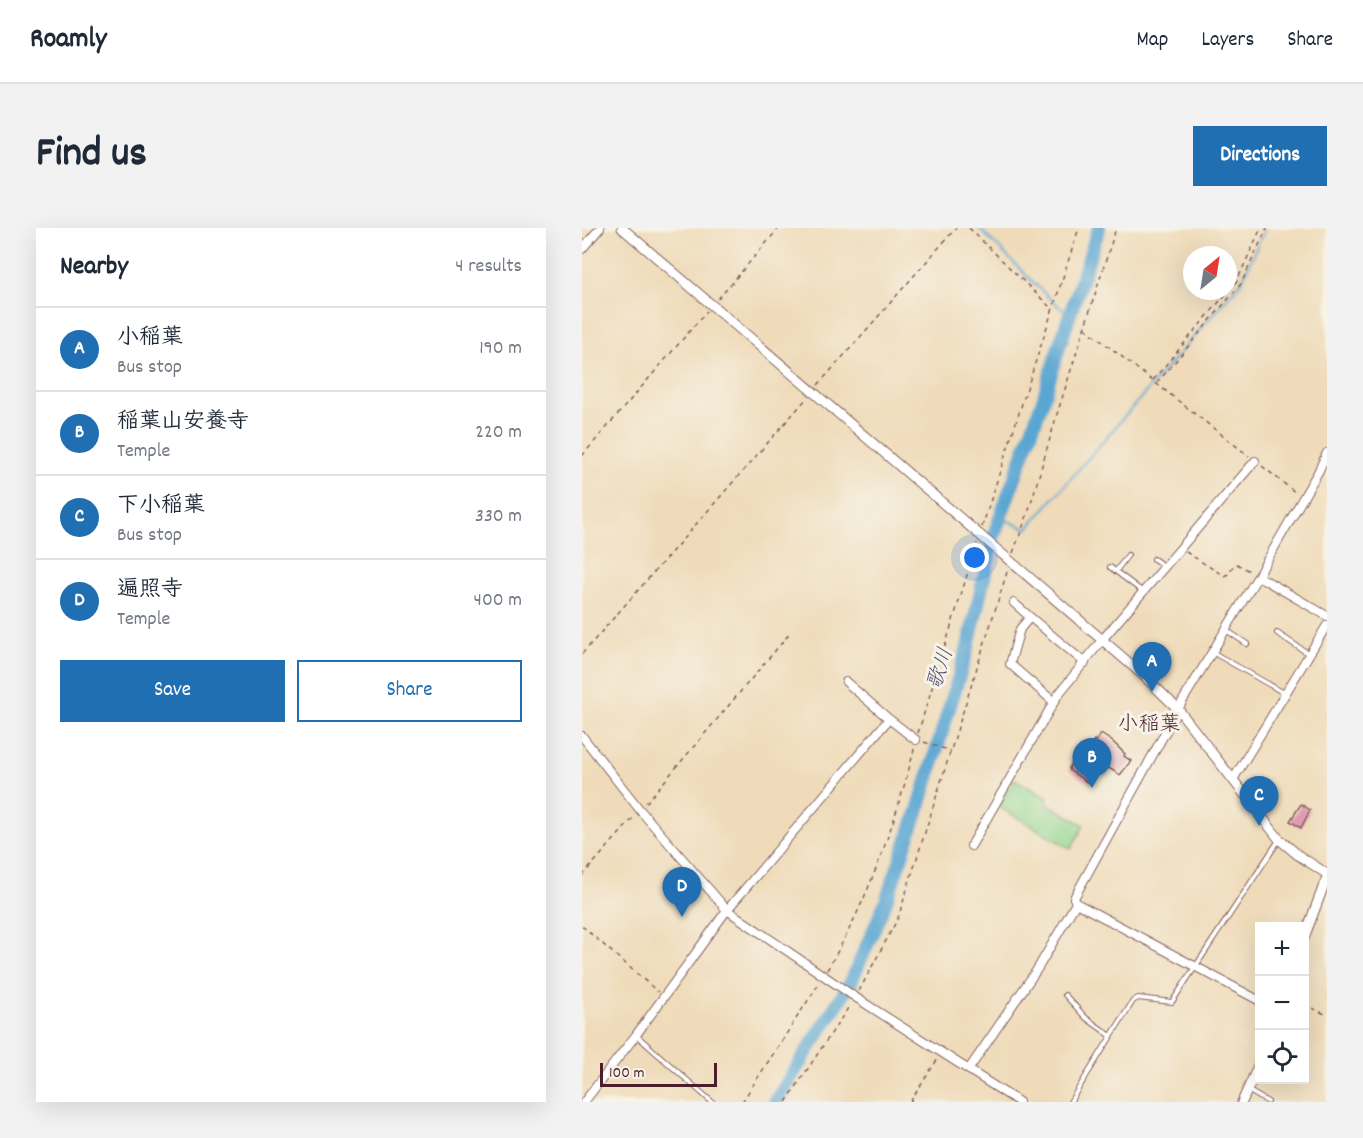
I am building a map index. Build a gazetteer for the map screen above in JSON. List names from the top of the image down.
{
  "districts": ["小稲葉"],
  "water": ["歌川"],
  "scale_bar": "100 m",
  "north": "top right",
  "page": {
    "header": "Roamly",
    "nav": ["Map", "Layers", "Share"],
    "title": "Find us",
    "buttons": [
      "Directions",
      ["Save", "Share"]
    ],
    "heading": ["Nearby", "4 results"],
    "list": [
      {
        "mark": "A",
        "name": "小稲葉",
        "note": "Bus stop",
        "value": "190 m"
      },
      {
        "mark": "B",
        "name": "稲葉山安養寺",
        "note": "Temple",
        "value": "220 m"
      },
      {
        "mark": "C",
        "name": "下小稲葉",
        "note": "Bus stop",
        "value": "330 m"
      },
      {
        "mark": "D",
        "name": "遍照寺",
        "note": "Temple",
        "value": "400 m"
      }
    ],
    "pins": [
      "A",
      "B",
      "C",
      "D"
    ],
    "map_buttons": ["+", "−"],
    "scale": "100 m"
  }
}
